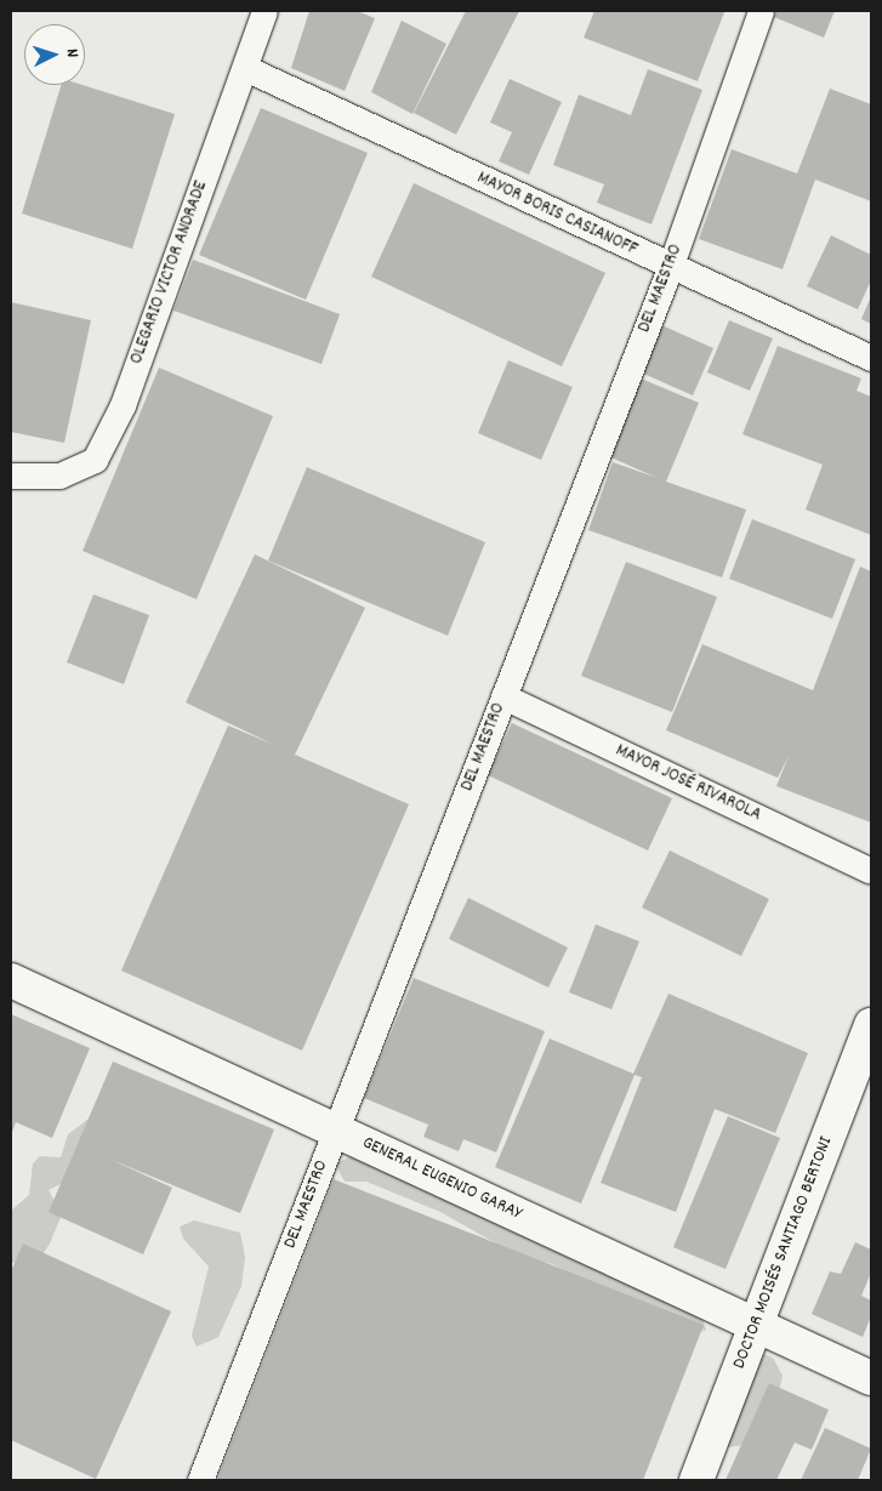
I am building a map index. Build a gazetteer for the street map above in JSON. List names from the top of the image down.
{
  "streets": {
    "street": [
      "MAYOR BORIS CASIANOFF",
      "OLEGARIO VICTOR ANDRADE",
      "DEL MAESTRO",
      "MAYOR JOSÉ RIVAROLA",
      "GENERAL EUGENIO GARAY",
      "DOCTOR MOISÉS SANTIAGO BERTONI"
    ]
  },
  "crossings": [
    ["MAYOR BORIS CASIANOFF", "OLEGARIO VICTOR ANDRADE"],
    ["MAYOR BORIS CASIANOFF", "DEL MAESTRO"],
    ["DEL MAESTRO", "MAYOR JOSÉ RIVAROLA"],
    ["DEL MAESTRO", "GENERAL EUGENIO GARAY"],
    ["GENERAL EUGENIO GARAY", "DOCTOR MOISÉS SANTIAGO BERTONI"]
  ],
  "north": "right"
}
